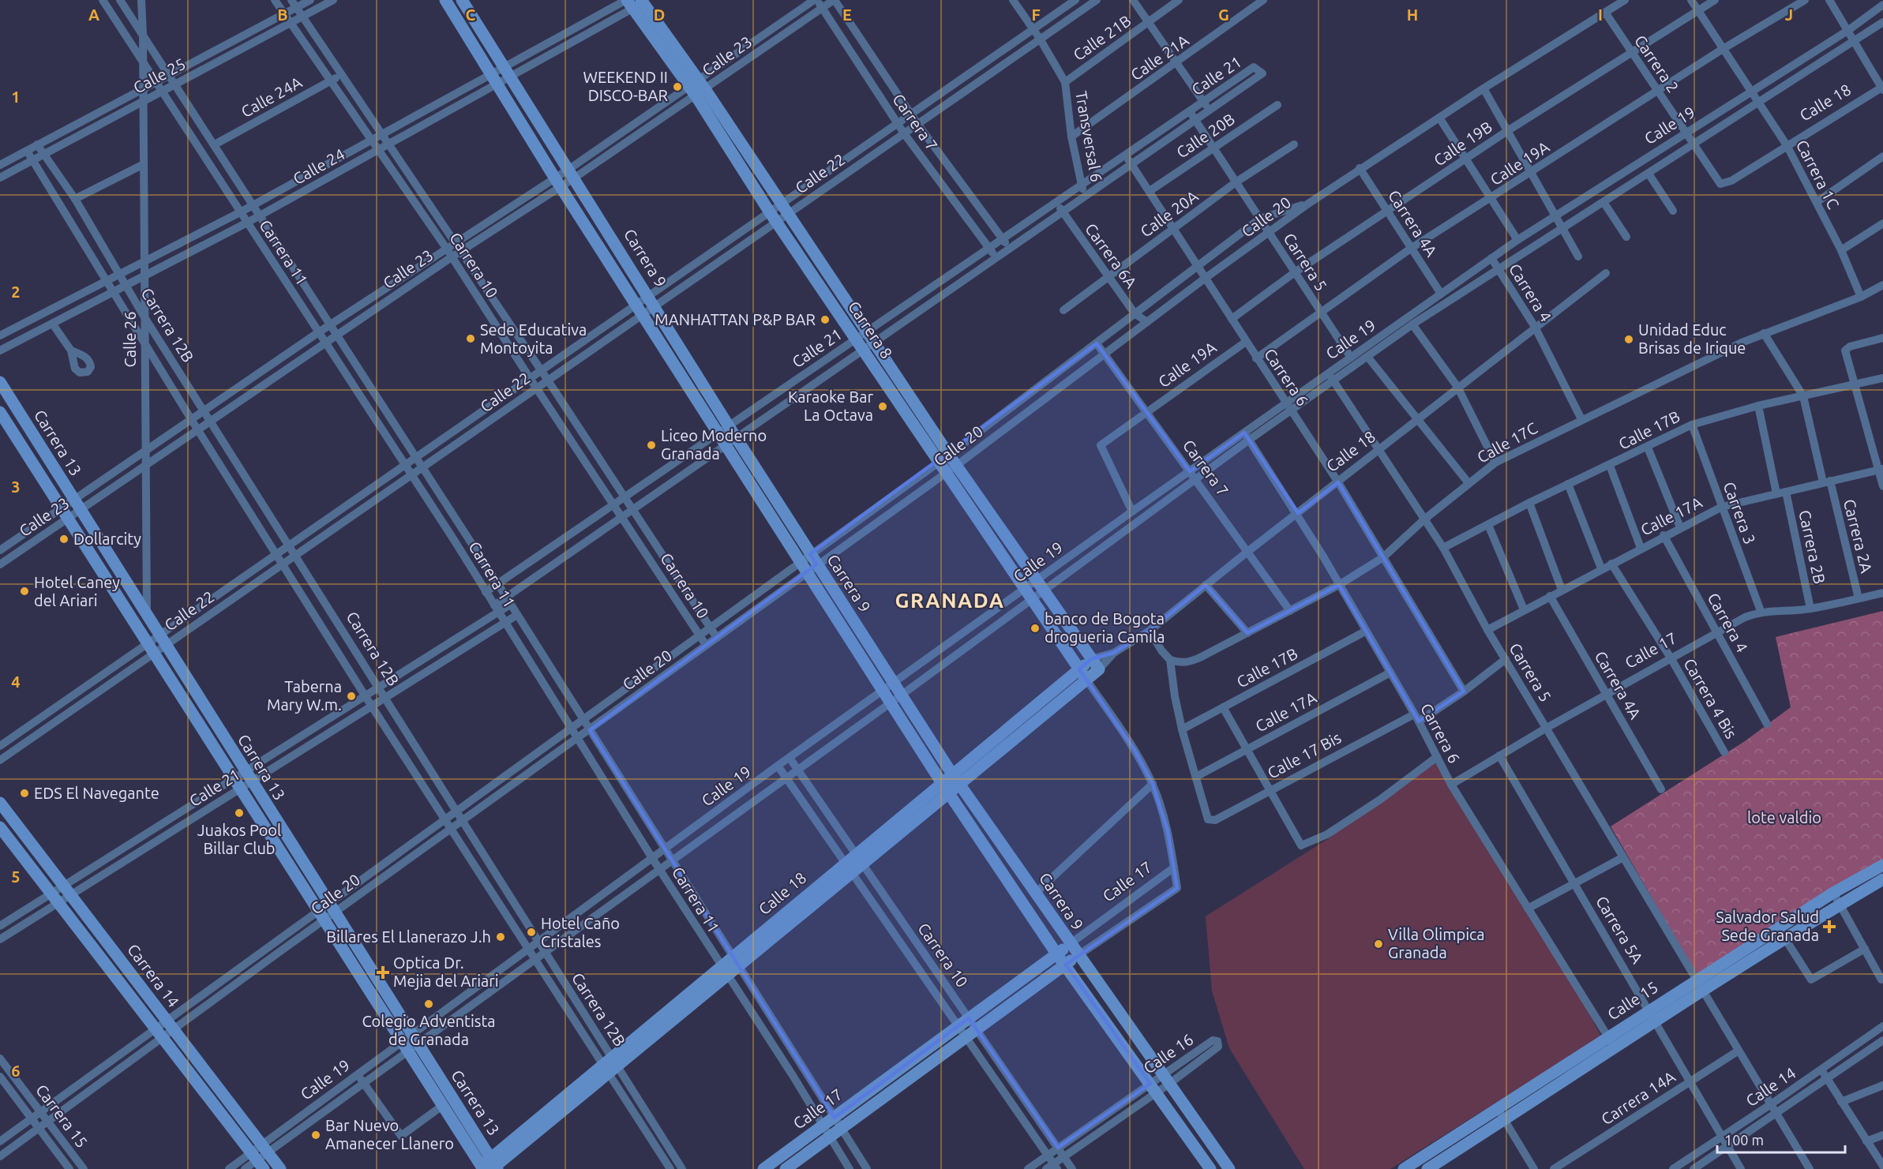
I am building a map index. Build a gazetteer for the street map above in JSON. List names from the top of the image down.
{
  "streets": {
    "street": [
      "Calle 21B",
      "Calle 23",
      "Calle 21A",
      "Carrera 2",
      "Calle 25",
      "Calle 21",
      "Calle 24A",
      "Calle 18",
      "Carrera 7",
      "Calle 19",
      "Calle 20B",
      "Transversal 6",
      "Calle 19B",
      "Calle 19A",
      "Calle 24",
      "Calle 22",
      "Carrera 1C",
      "Calle 20A",
      "Calle 20",
      "Carrera 4A",
      "Carrera 11",
      "Carrera 6A",
      "Carrera 9",
      "Carrera 5",
      "Carrera 10",
      "Carrera 4",
      "Carrera 12B",
      "Carrera 8",
      "Calle 26",
      "Carrera 6",
      "Calle 17B",
      "Carrera 13",
      "Calle 17C",
      "Carrera 3",
      "Calle 17A",
      "Carrera 2A",
      "Carrera 2B",
      "Calle 17",
      "Carrera 4 Bis",
      "Calle 17 Bis",
      "Carrera 5A",
      "Carrera 14",
      "Calle 15",
      "Calle 16",
      "Calle 14",
      "Carrera 14A",
      "Carrera 15"
    ]
  },
  "crossings": [
    ["Calle 21B", "Transversal 6"],
    ["Calle 23", "Carrera 7"],
    ["Calle 23", "Carrera 11"],
    ["Calle 23", "Carrera 9"],
    ["Calle 23", "Carrera 10"],
    ["Calle 23", "Carrera 12B"],
    ["Calle 23", "Carrera 8"],
    ["Calle 23", "Calle 26"],
    ["Calle 23", "Carrera 13"],
    ["Calle 21A", "Transversal 6"],
    ["Carrera 2", "Calle 18"],
    ["Carrera 2", "Calle 19"],
    ["Carrera 2", "Calle 19B"],
    ["Carrera 2", "Calle 19A"],
    ["Carrera 2", "Carrera 1C"],
    ["Carrera 2", "Calle 20"],
    ["Calle 25", "Carrera 11"],
    ["Calle 25", "Carrera 10"],
    ["Calle 25", "Carrera 12B"],
    ["Calle 25", "Calle 26"],
    ["Calle 21", "Carrera 7"],
    ["Calle 21", "Transversal 6"],
    ["Calle 21", "Carrera 11"],
    ["Calle 21", "Carrera 6A"],
    ["Calle 21", "Carrera 9"],
    ["Calle 21", "Carrera 5"],
    ["Calle 21", "Carrera 10"],
    ["Calle 21", "Carrera 12B"],
    ["Calle 21", "Carrera 8"],
    ["Calle 21", "Carrera 6"],
    ["Calle 21", "Carrera 13"],
    ["Calle 21", "Carrera 14"],
    ["Calle 24A", "Carrera 11"],
    ["Calle 24A", "Carrera 10"],
    ["Calle 18", "Carrera 7"],
    ["Calle 18", "Carrera 1C"],
    ["Calle 18", "Carrera 11"],
    ["Calle 18", "Carrera 9"],
    ["Calle 18", "Carrera 5"],
    ["Calle 18", "Carrera 10"],
    ["Calle 18", "Carrera 4"],
    ["Calle 18", "Carrera 12B"],
    ["Calle 18", "Carrera 8"],
    ["Calle 18", "Carrera 6"],
    ["Calle 18", "Carrera 13"],
    ["Carrera 7", "Calle 19"],
    ["Carrera 7", "Calle 19A"],
    ["Carrera 7", "Calle 22"],
    ["Carrera 7", "Calle 20"],
    ["Carrera 7", "Calle 17C"],
    ["Calle 19", "Calle 19A"],
    ["Calle 19", "Carrera 1C"],
    ["Calle 19", "Carrera 4A"],
    ["Calle 19", "Carrera 11"],
    ["Calle 19", "Carrera 9"],
    ["Calle 19", "Carrera 5"],
    ["Calle 19", "Carrera 10"],
    ["Calle 19", "Carrera 4"],
    ["Calle 19", "Carrera 12B"],
    ["Calle 19", "Carrera 8"],
    ["Calle 19", "Carrera 6"],
    ["Calle 19", "Carrera 13"],
    ["Calle 19", "Carrera 14"],
    ["Calle 20B", "Carrera 5"],
    ["Calle 20B", "Carrera 6"],
    ["Calle 19B", "Carrera 1C"],
    ["Calle 19B", "Carrera 4A"],
    ["Calle 19B", "Carrera 5"],
    ["Calle 19B", "Carrera 6"],
    ["Calle 19A", "Carrera 1C"],
    ["Calle 19A", "Carrera 4A"],
    ["Calle 19A", "Carrera 5"],
    ["Calle 19A", "Carrera 6"],
    ["Calle 24", "Carrera 11"],
    ["Calle 24", "Carrera 9"],
    ["Calle 24", "Carrera 10"],
    ["Calle 24", "Carrera 12B"],
    ["Calle 24", "Carrera 8"],
    ["Calle 24", "Calle 26"],
    ["Calle 22", "Carrera 11"],
    ["Calle 22", "Carrera 9"],
    ["Calle 22", "Carrera 10"],
    ["Calle 22", "Carrera 12B"],
    ["Calle 22", "Carrera 8"],
    ["Calle 22", "Carrera 13"],
    ["Carrera 1C", "Calle 17C"],
    ["Calle 20A", "Carrera 6A"],
    ["Calle 20A", "Carrera 5"],
    ["Calle 20A", "Carrera 6"],
    ["Calle 20", "Carrera 4A"],
    ["Calle 20", "Carrera 11"],
    ["Calle 20", "Carrera 6A"],
    ["Calle 20", "Carrera 9"],
    ["Calle 20", "Carrera 5"],
    ["Calle 20", "Carrera 10"],
    ["Calle 20", "Carrera 12B"],
    ["Calle 20", "Carrera 8"],
    ["Calle 20", "Carrera 6"],
    ["Calle 20", "Carrera 13"],
    ["Calle 20", "Carrera 14"],
    ["Calle 20", "Carrera 15"],
    ["Carrera 4A", "Calle 17A"],
    ["Carrera 4A", "Calle 17"],
    ["Carrera 11", "Calle 26"],
    ["Carrera 11", "Calle 17"],
    ["Carrera 9", "Calle 17"],
    ["Carrera 9", "Calle 16"],
    ["Carrera 5", "Calle 17B"],
    ["Carrera 5", "Calle 17C"],
    ["Carrera 5", "Calle 17A"],
    ["Carrera 5", "Calle 17"],
    ["Carrera 5", "Calle 15"],
    ["Carrera 5", "Calle 14"],
    ["Carrera 5", "Carrera 14A"],
    ["Carrera 10", "Calle 17"],
    ["Carrera 10", "Calle 16"],
    ["Carrera 4", "Calle 17C"],
    ["Carrera 4", "Calle 17A"],
    ["Carrera 4", "Calle 17"],
    ["Carrera 12B", "Calle 26"],
    ["Calle 26", "Carrera 13"],
    ["Carrera 6", "Calle 17B"],
    ["Carrera 6", "Calle 17C"],
    ["Carrera 6", "Calle 17A"],
    ["Carrera 6", "Calle 17"],
    ["Carrera 6", "Calle 17 Bis"],
    ["Carrera 6", "Calle 15"],
    ["Calle 17B", "Carrera 3"],
    ["Calle 17B", "Carrera 2A"],
    ["Calle 17C", "Carrera 2A"],
    ["Carrera 3", "Calle 17A"],
    ["Carrera 3", "Calle 17"],
    ["Calle 17A", "Carrera 2A"],
    ["Calle 17A", "Carrera 2B"],
    ["Calle 17A", "Carrera 4 Bis"],
    ["Calle 17A", "Calle 17 Bis"],
    ["Carrera 2A", "Calle 17"],
    ["Carrera 2B", "Calle 17"],
    ["Calle 17", "Carrera 4 Bis"],
    ["Calle 17", "Carrera 5A"],
    ["Carrera 5A", "Calle 15"],
    ["Carrera 5A", "Calle 14"],
    ["Carrera 5A", "Carrera 14A"]
  ],
  "districts": ["GRANADA"],
  "parks": ["lote valdio"],
  "places": {
    "other": [
      "WEEKEND II DISCO-BAR",
      "MANHATTAN P&P BAR",
      "Sede Educativa Montoyita",
      "Unidad Educ Brisas de Irique",
      "Karaoke Bar La Octava",
      "Liceo Moderno Granada",
      "Dollarcity",
      "Hotel Caney del Ariari",
      "banco de Bogota drogueria Camila",
      "Taberna Mary W.m.",
      "EDS El Navegante",
      "Juakos Pool Billar Club",
      "Hotel Caño Cristales",
      "Billares El Llanerazo J.h",
      "Villa Olimpica Granada",
      "Colegio Adventista de Granada",
      "Bar Nuevo Amanecer Llanero"
    ],
    "health": ["Salvador Salud Sede Granada", "Optica Dr. Mejia del Ariari"]
  },
  "scale_bar": "100 m",
  "grid": {
    "columns": [
      "A",
      "B",
      "C",
      "D",
      "E",
      "F",
      "G",
      "H",
      "I",
      "J"
    ],
    "rows": [
      "1",
      "2",
      "3",
      "4",
      "5",
      "6"
    ]
  }
}
